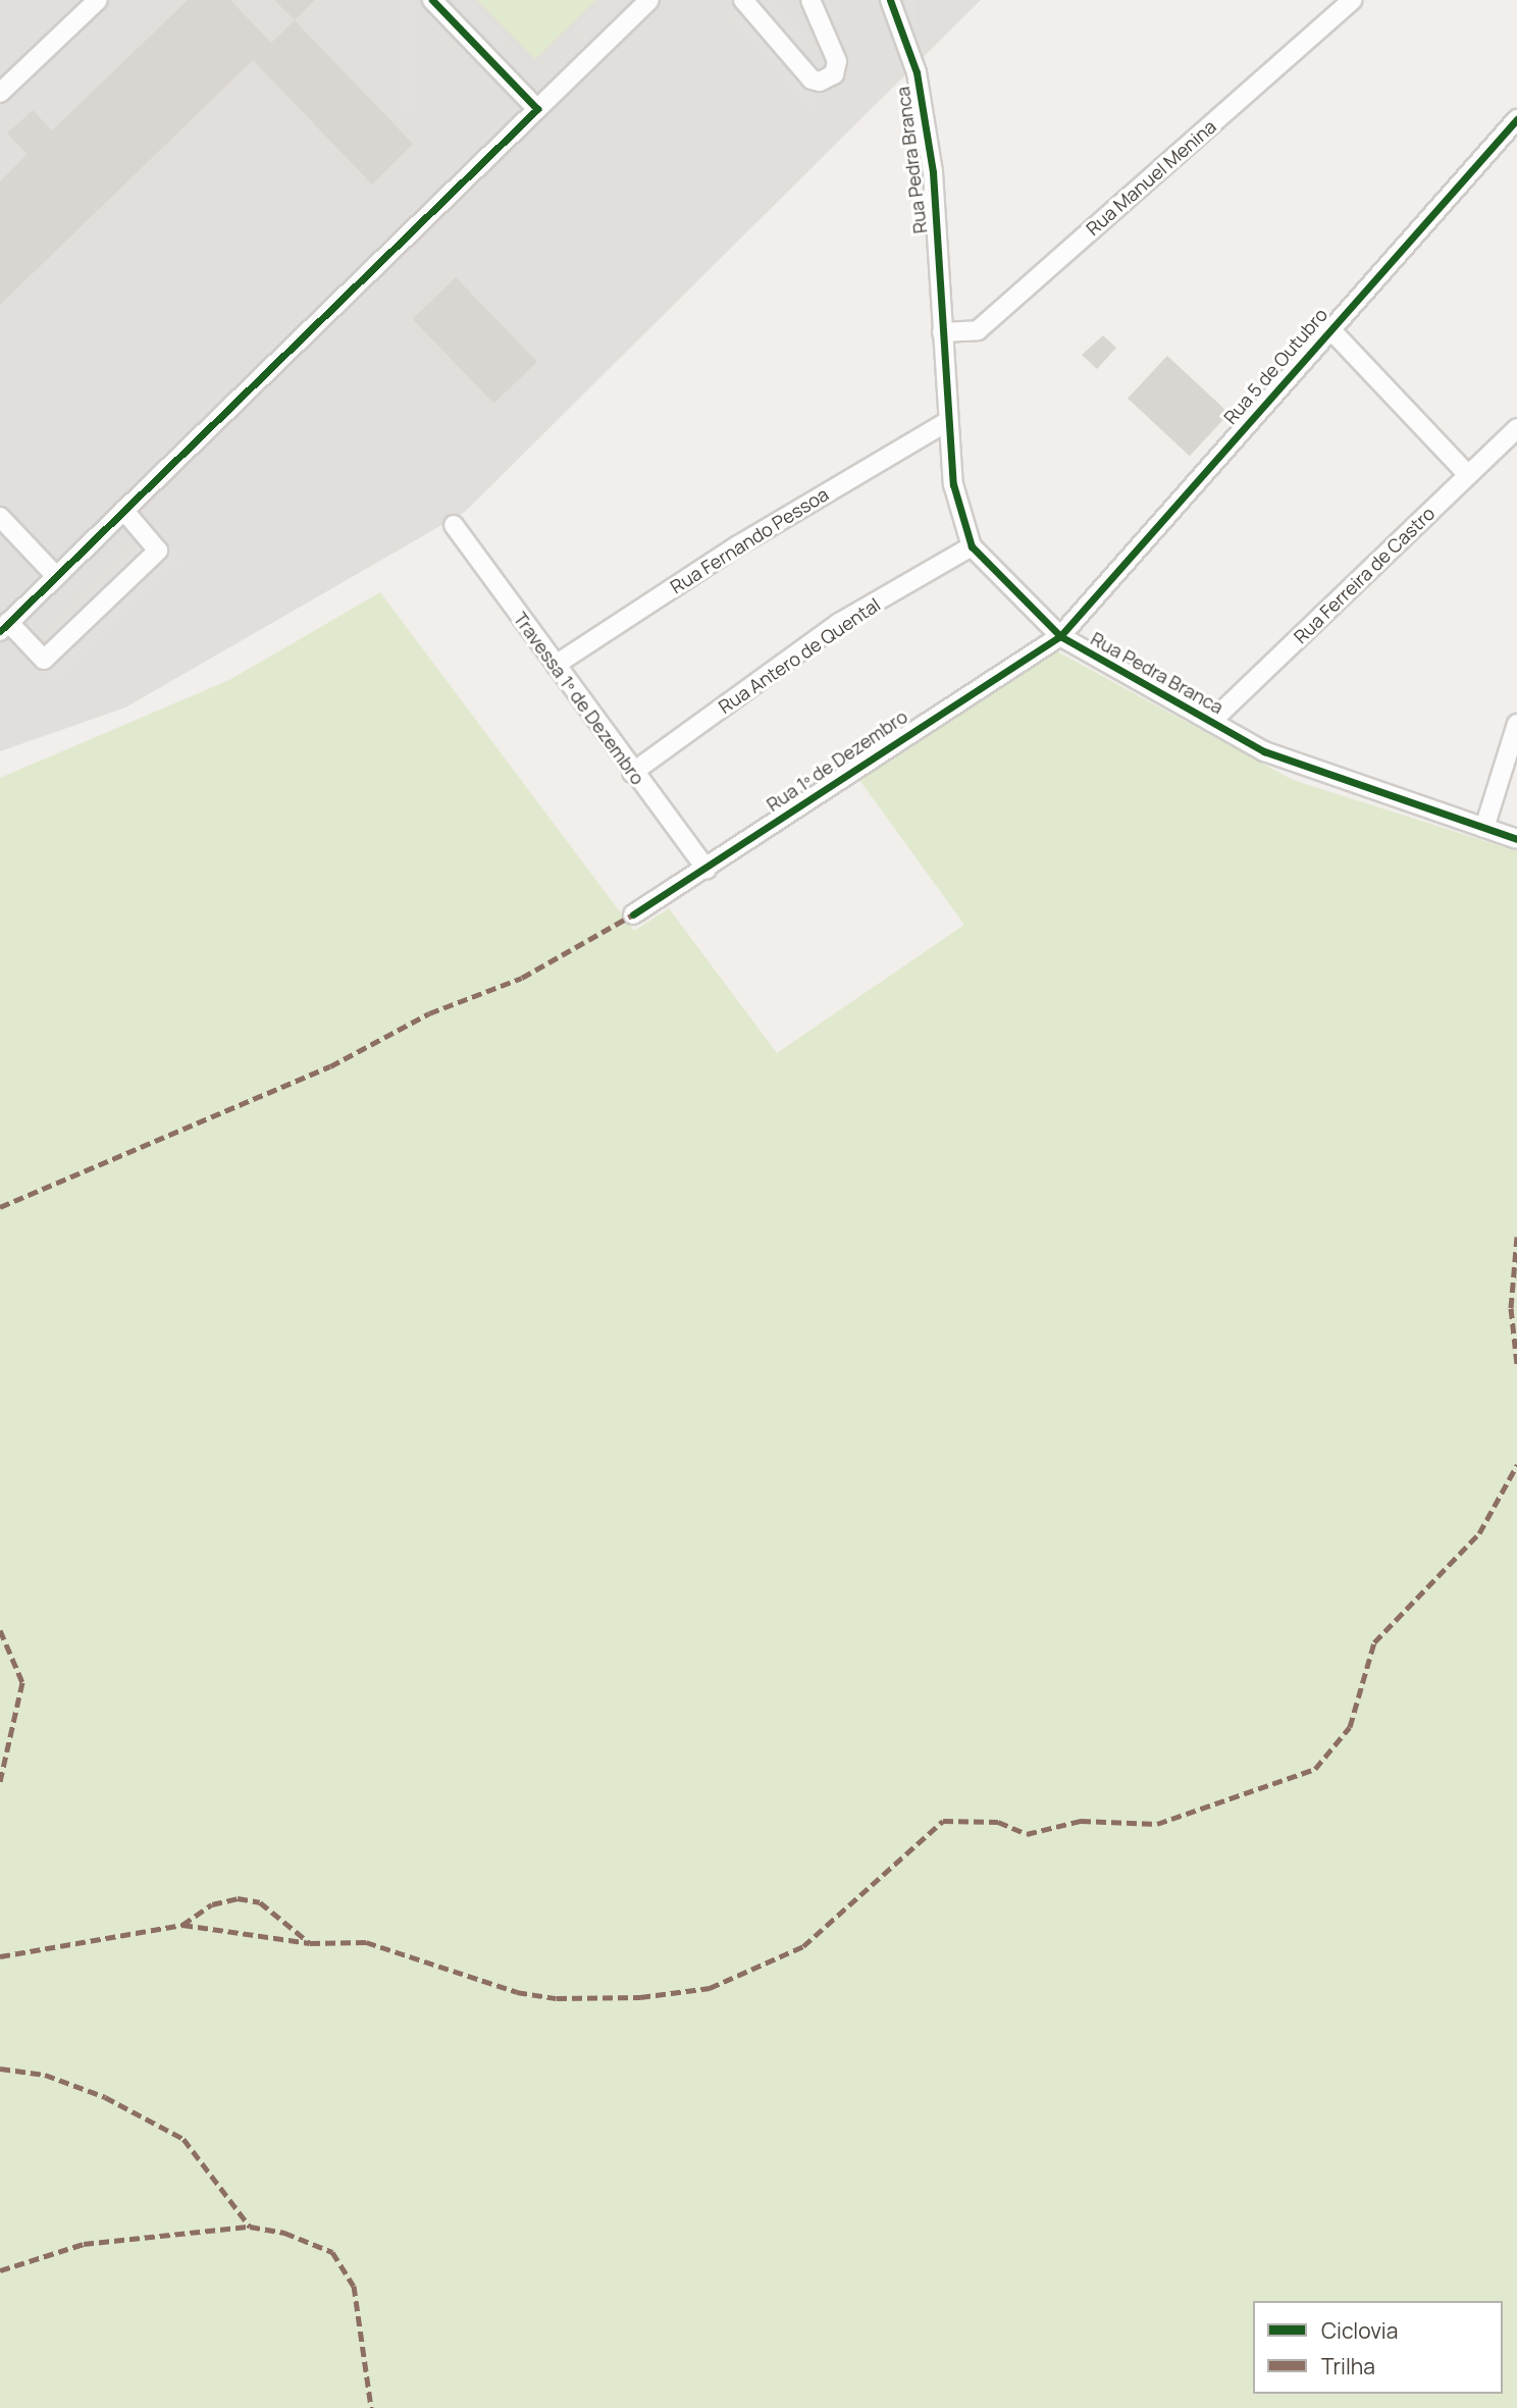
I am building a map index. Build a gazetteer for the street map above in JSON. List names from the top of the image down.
{
  "streets": {
    "street": [
      "Rua Pedra Branca",
      "Rua Manuel Menina",
      "Rua 5 de Outubro",
      "Rua Fernando Pessoa",
      "Rua Ferreira de Castro",
      "Rua Antero de Quental",
      "Travessa 1º de Dezembro",
      "Rua 1º de Dezembro"
    ]
  },
  "crossings": [
    ["Rua Pedra Branca", "Rua Manuel Menina"],
    ["Rua Pedra Branca", "Rua 5 de Outubro"],
    ["Rua Pedra Branca", "Rua Fernando Pessoa"],
    ["Rua Pedra Branca", "Rua Ferreira de Castro"],
    ["Rua Pedra Branca", "Rua Antero de Quental"],
    ["Rua Pedra Branca", "Rua 1º de Dezembro"],
    ["Rua 5 de Outubro", "Rua 1º de Dezembro"],
    ["Rua Fernando Pessoa", "Travessa 1º de Dezembro"],
    ["Rua Antero de Quental", "Travessa 1º de Dezembro"],
    ["Travessa 1º de Dezembro", "Rua 1º de Dezembro"]
  ],
  "legend": ["Ciclovia", "Trilha"]
}
